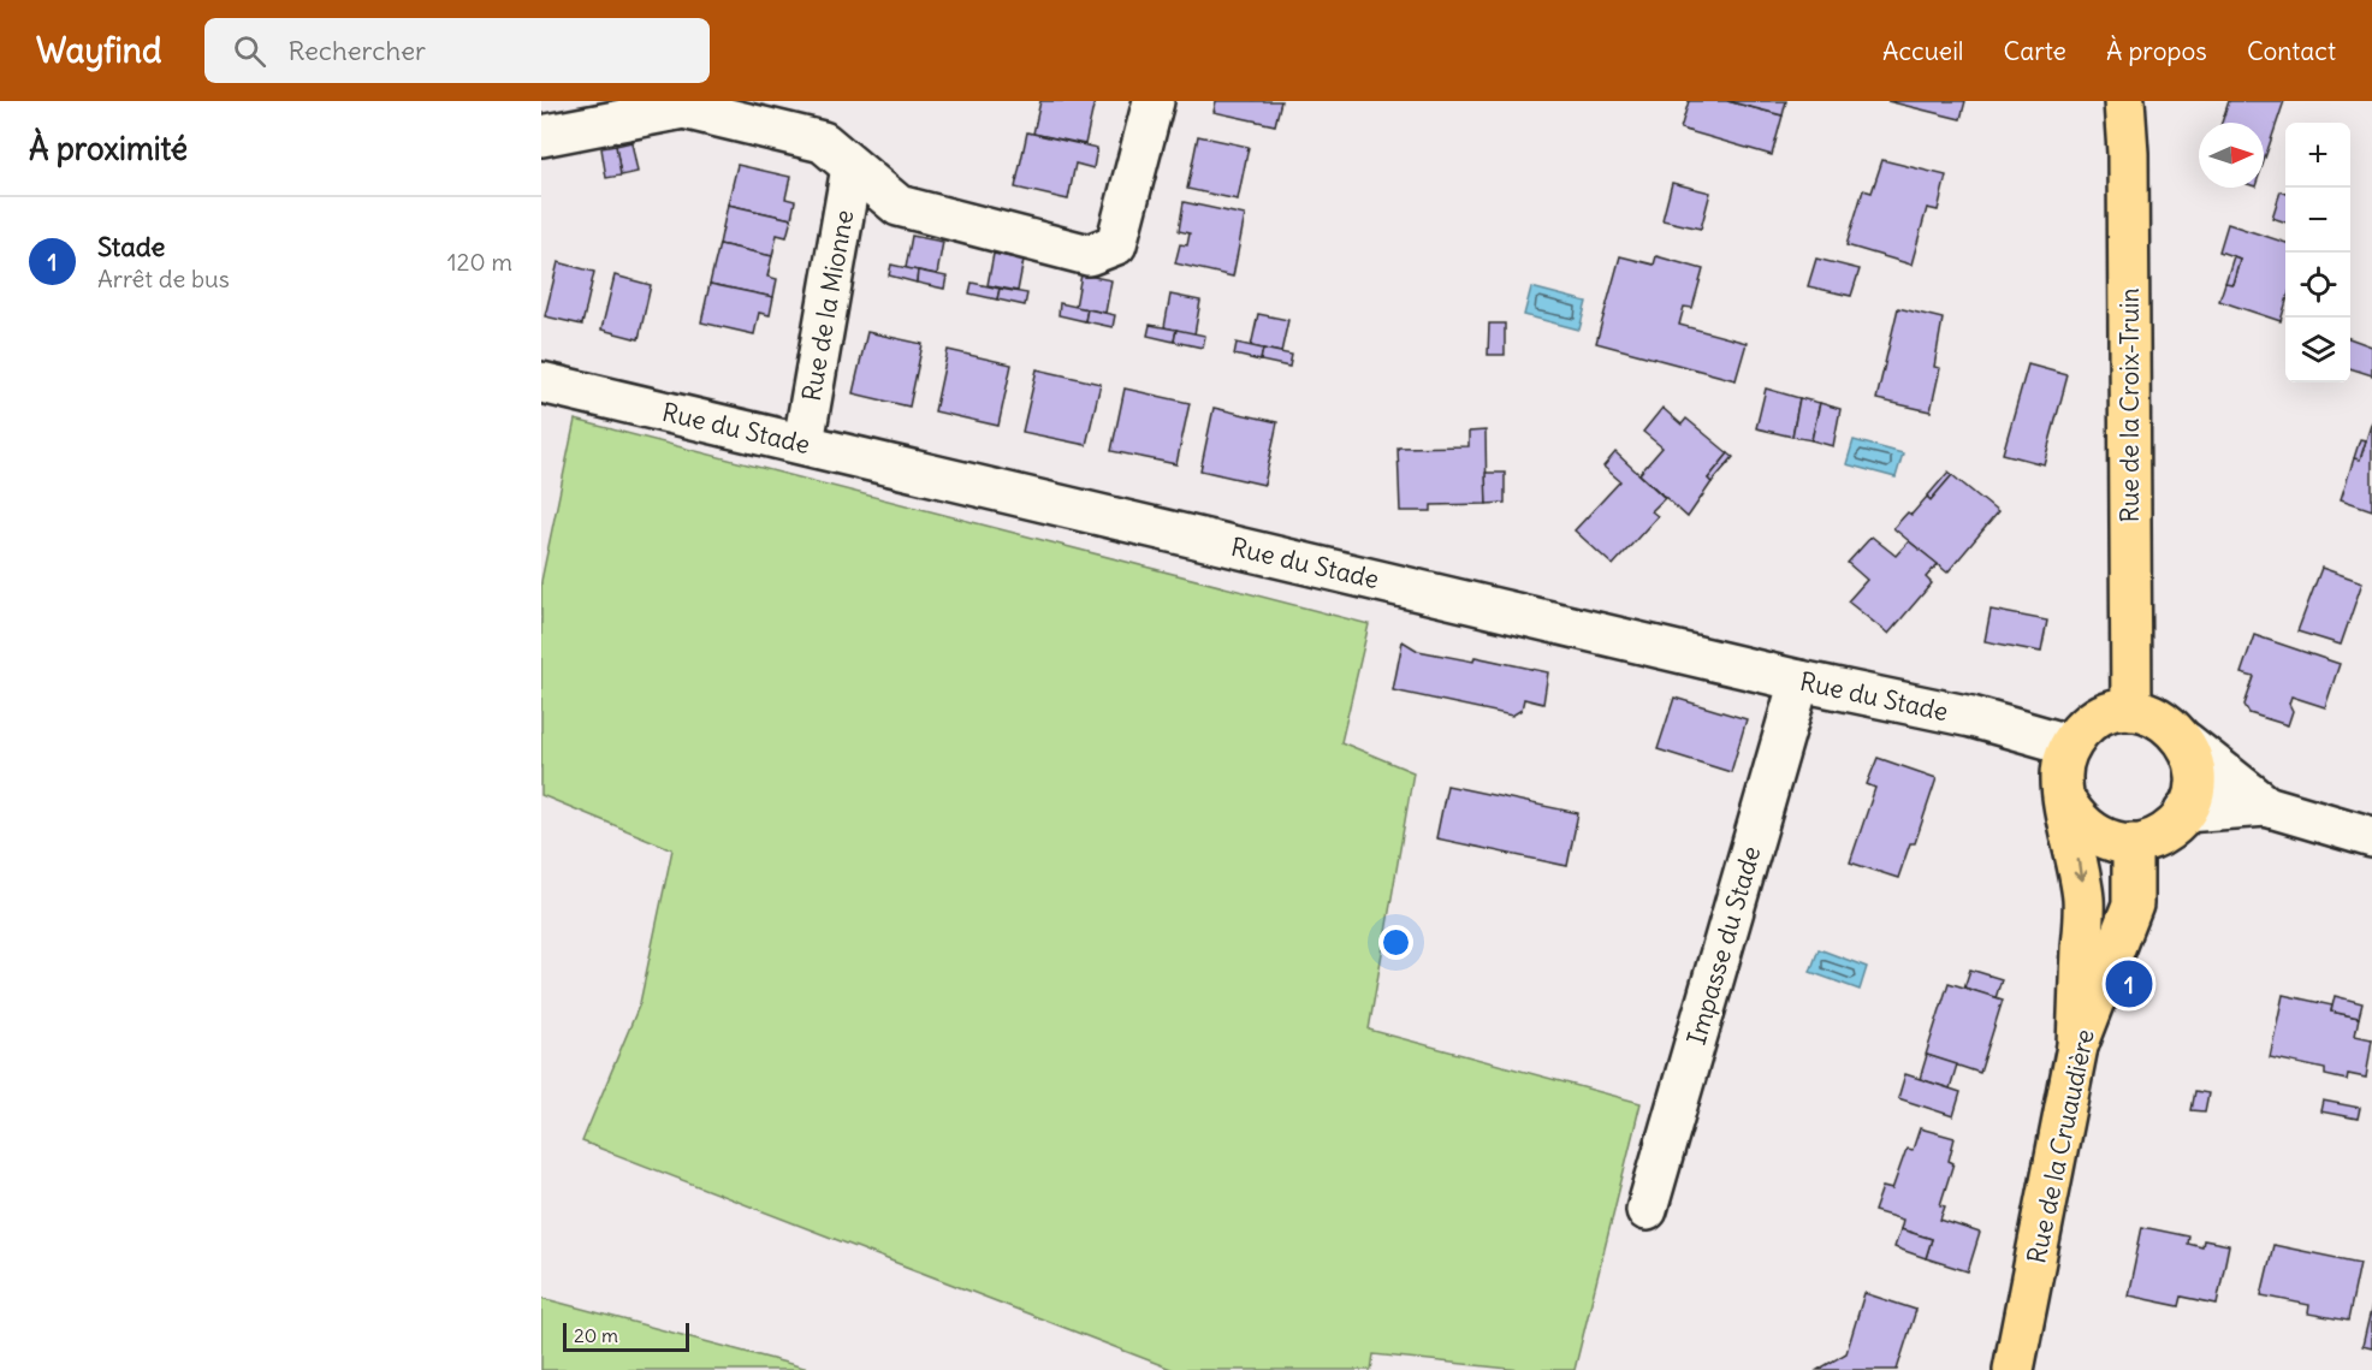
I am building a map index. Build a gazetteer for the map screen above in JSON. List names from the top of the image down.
{
  "streets": {
    "main road": ["Rue de la Croix-Truin", "Rue de la Cruaudière"],
    "street": ["Rue de la Mionne", "Rue du Stade", "Impasse du Stade"]
  },
  "crossings": [
    ["Rue de la Mionne", "Rue du Stade"],
    ["Rue de la Croix-Truin", "Rue du Stade"],
    ["Rue de la Croix-Truin", "Rue de la Cruaudière"],
    ["Rue du Stade", "Impasse du Stade"],
    ["Rue du Stade", "Rue de la Cruaudière"]
  ],
  "scale_bar": "20 m",
  "north": "right",
  "page": {
    "header": "Wayfind",
    "search": "Rechercher",
    "nav": [
      "Accueil",
      "Carte",
      "À propos",
      "Contact"
    ],
    "heading": "À proximité",
    "map_buttons": ["+", "−"],
    "list": [
      {
        "mark": "1",
        "name": "Stade",
        "note": "Arrêt de bus",
        "value": "120 m"
      }
    ],
    "pins": "1",
    "scale": "20 m"
  }
}
